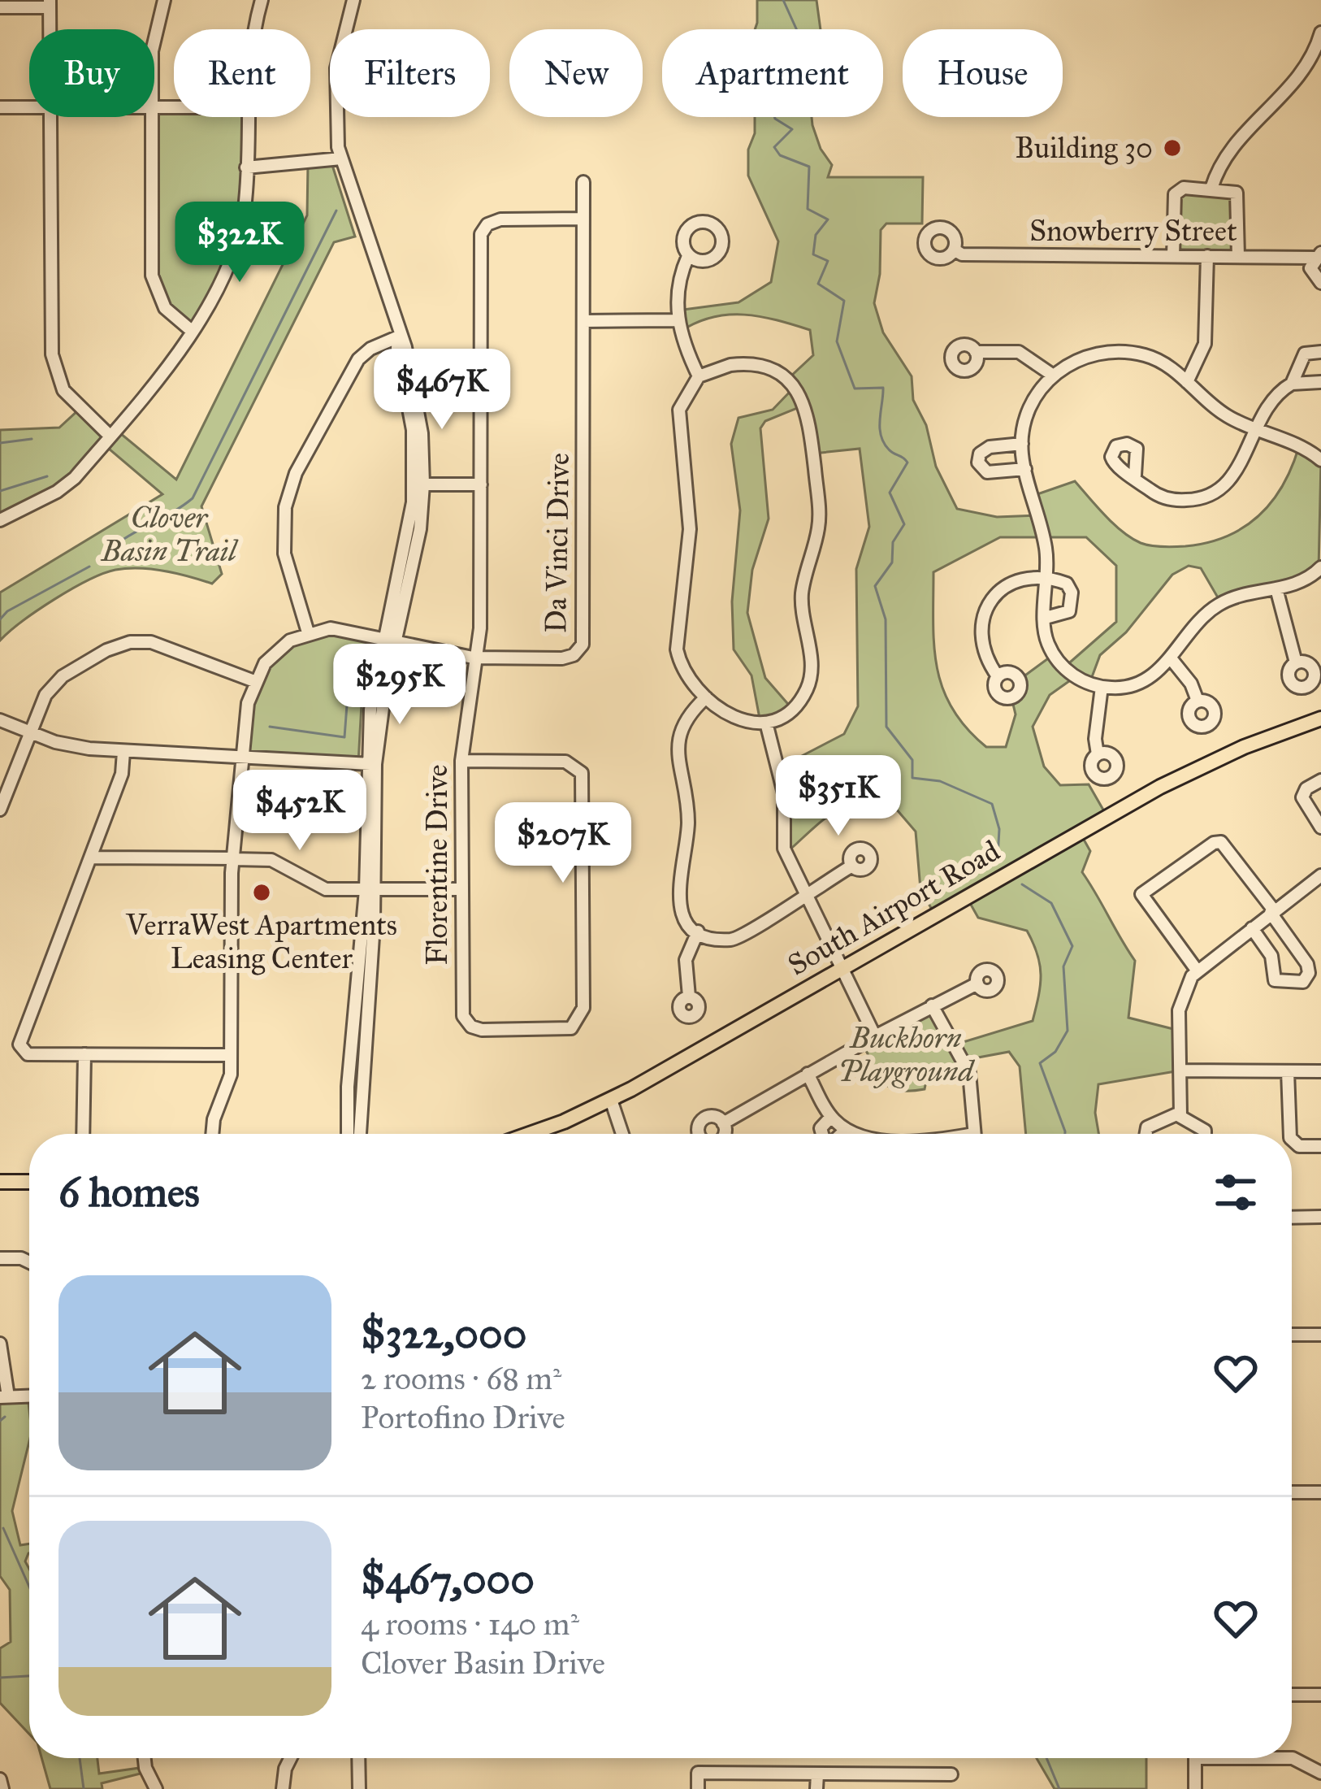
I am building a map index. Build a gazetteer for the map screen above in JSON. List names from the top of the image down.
{
  "streets": {
    "main road": ["South Airport Road"],
    "street": ["Snowberry Street", "Da Vinci Drive", "Florentine Drive"]
  },
  "crossings": [
    ["Da Vinci Drive", "Florentine Drive"]
  ],
  "parks": ["Clover Basin Trail", "Buckhorn Playground"],
  "places": ["Building 30", "VerraWest Apartments Leasing Center"],
  "page": {
    "chip": [
      "Buy",
      "Rent",
      "Filters",
      "New",
      "Apartment",
      "House"
    ],
    "price": [
      "$322K",
      "$467K",
      "$295K",
      "$351K",
      "$452K",
      "$207K"
    ],
    "heading": "6 homes",
    "list": [
      {
        "name": "$322,000",
        "note": "2 rooms · 68 m² · Portofino Drive"
      },
      {
        "name": "$467,000",
        "note": "4 rooms · 140 m² · Clover Basin Drive"
      }
    ]
  }
}
